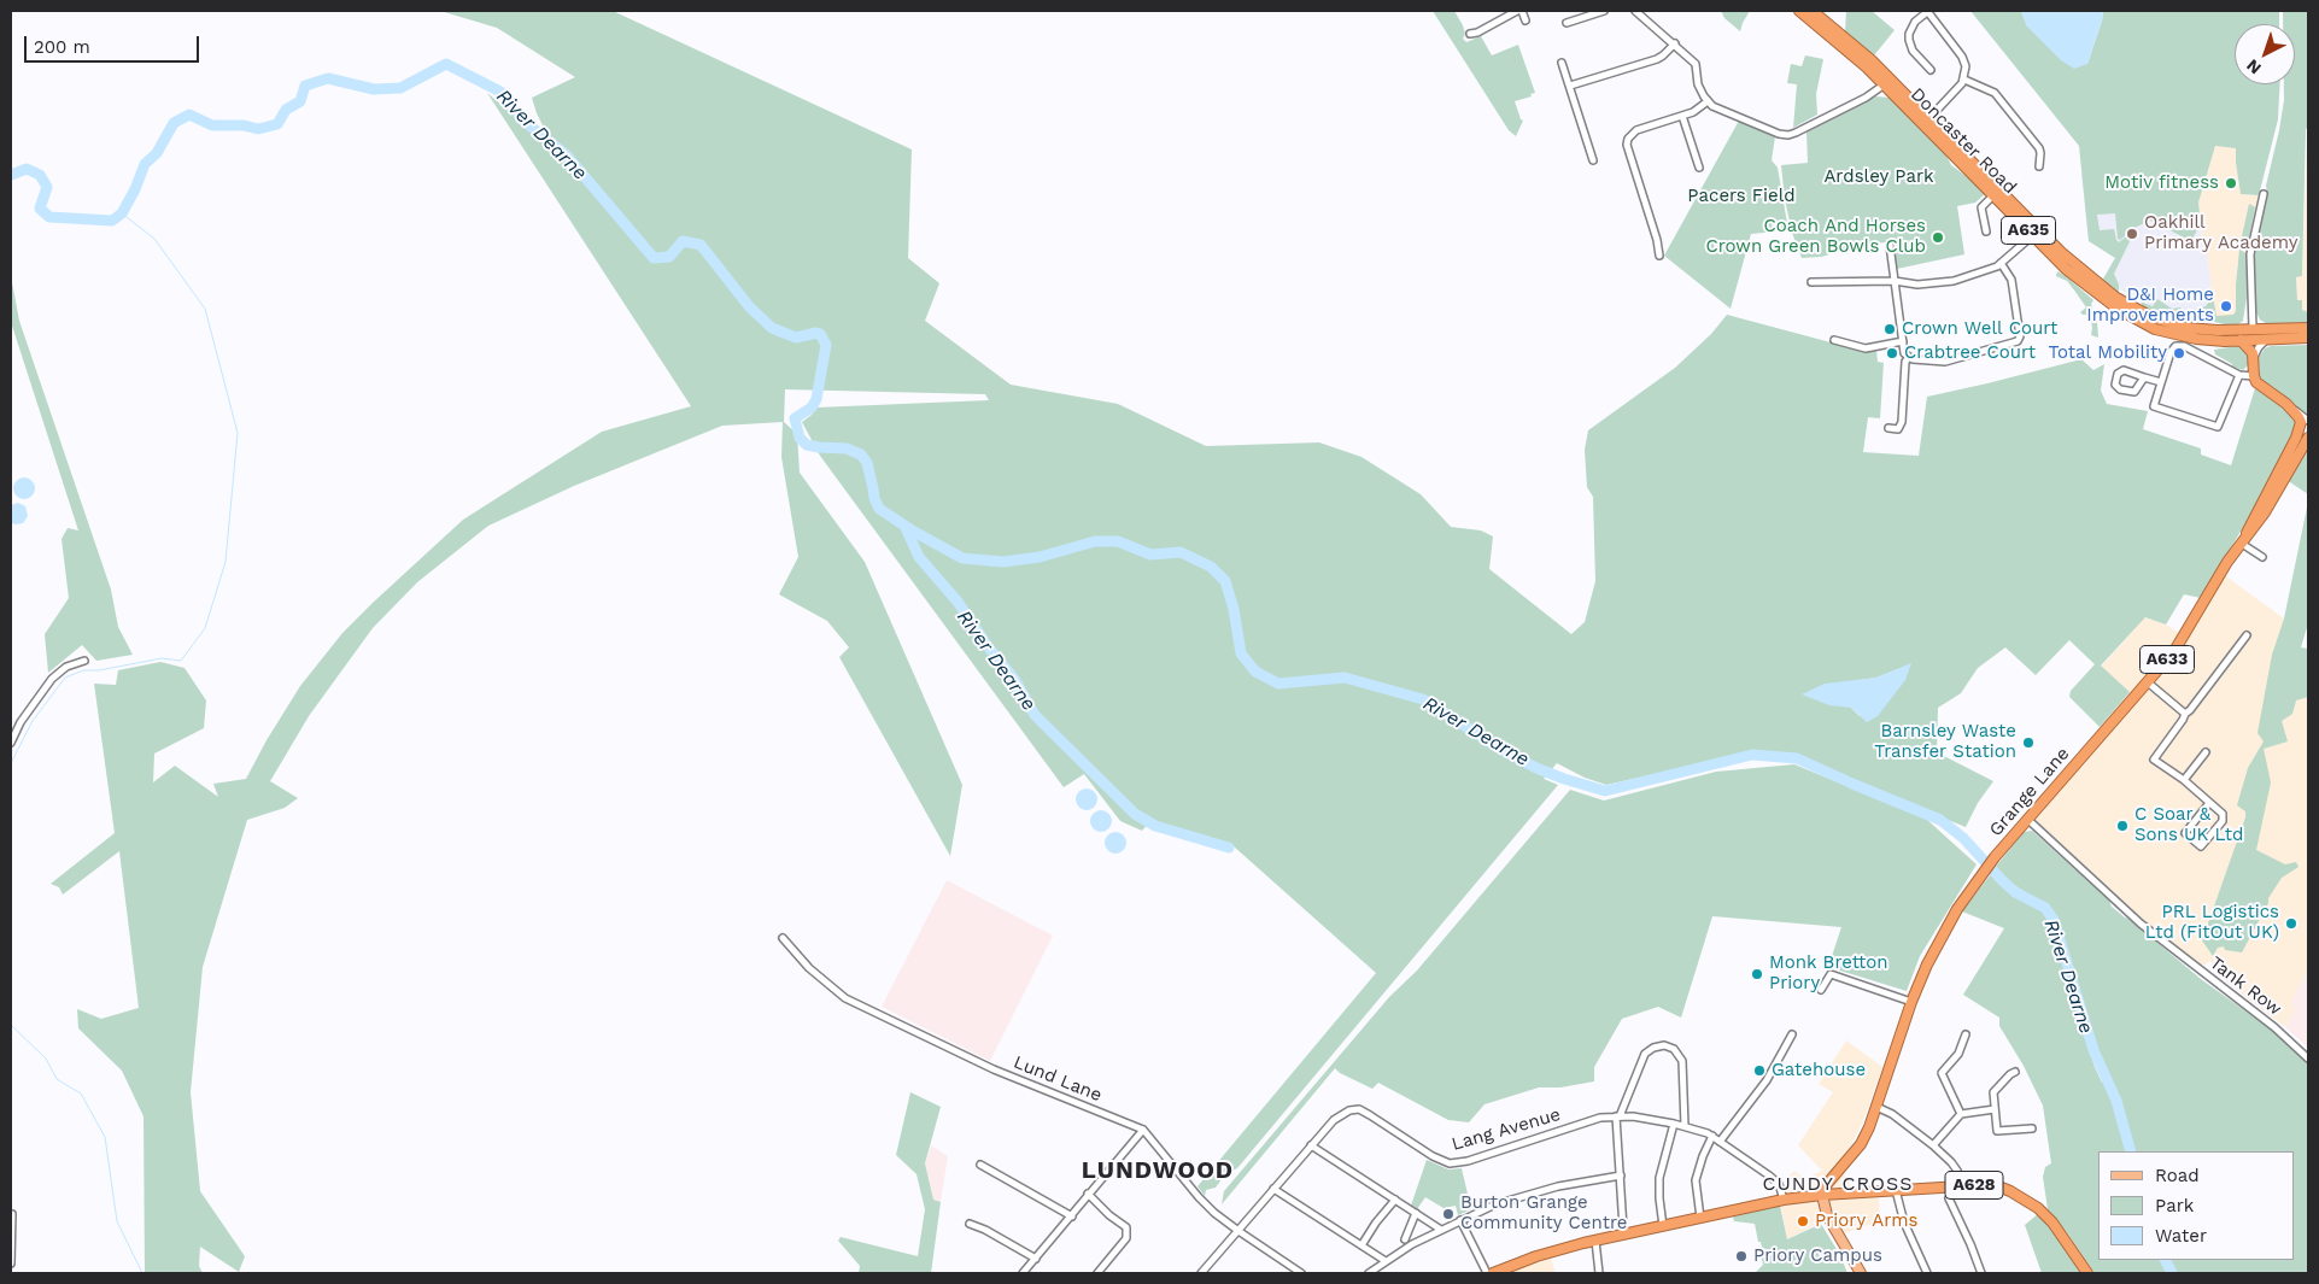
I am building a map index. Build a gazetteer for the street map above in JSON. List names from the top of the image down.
{
  "streets": {
    "highway": [
      "Doncaster Road",
      "A635",
      "A633",
      "Grange Lane",
      "A628"
    ],
    "street": ["Tank Row", "Lund Lane", "Lang Avenue"]
  },
  "crossings": [
    ["A633", "Grange Lane"],
    ["Grange Lane", "Tank Row"],
    ["Grange Lane", "A628"],
    ["Lund Lane", "Lang Avenue"],
    ["Lang Avenue", "A628"]
  ],
  "districts": ["LUNDWOOD", "CUNDY CROSS"],
  "water": ["River Dearne"],
  "parks": ["Ardsley Park", "Pacers Field"],
  "places": [
    "Motiv fitness",
    "Oakhill Primary Academy",
    "Coach And Horses Crown Green Bowls Club",
    "D&I Home Improvements",
    "Crown Well Court",
    "Crabtree Court",
    "Total Mobility",
    "Barnsley Waste Transfer Station",
    "C Soar & Sons UK Ltd",
    "PRL Logistics Ltd (FitOut UK)",
    "Monk Bretton Priory",
    "Gatehouse",
    "Burton Grange Community Centre",
    "Priory Arms",
    "Priory Campus"
  ],
  "legend": ["Road", "Park", "Water"],
  "scale_bar": "200 m",
  "north": "bottom left"
}
